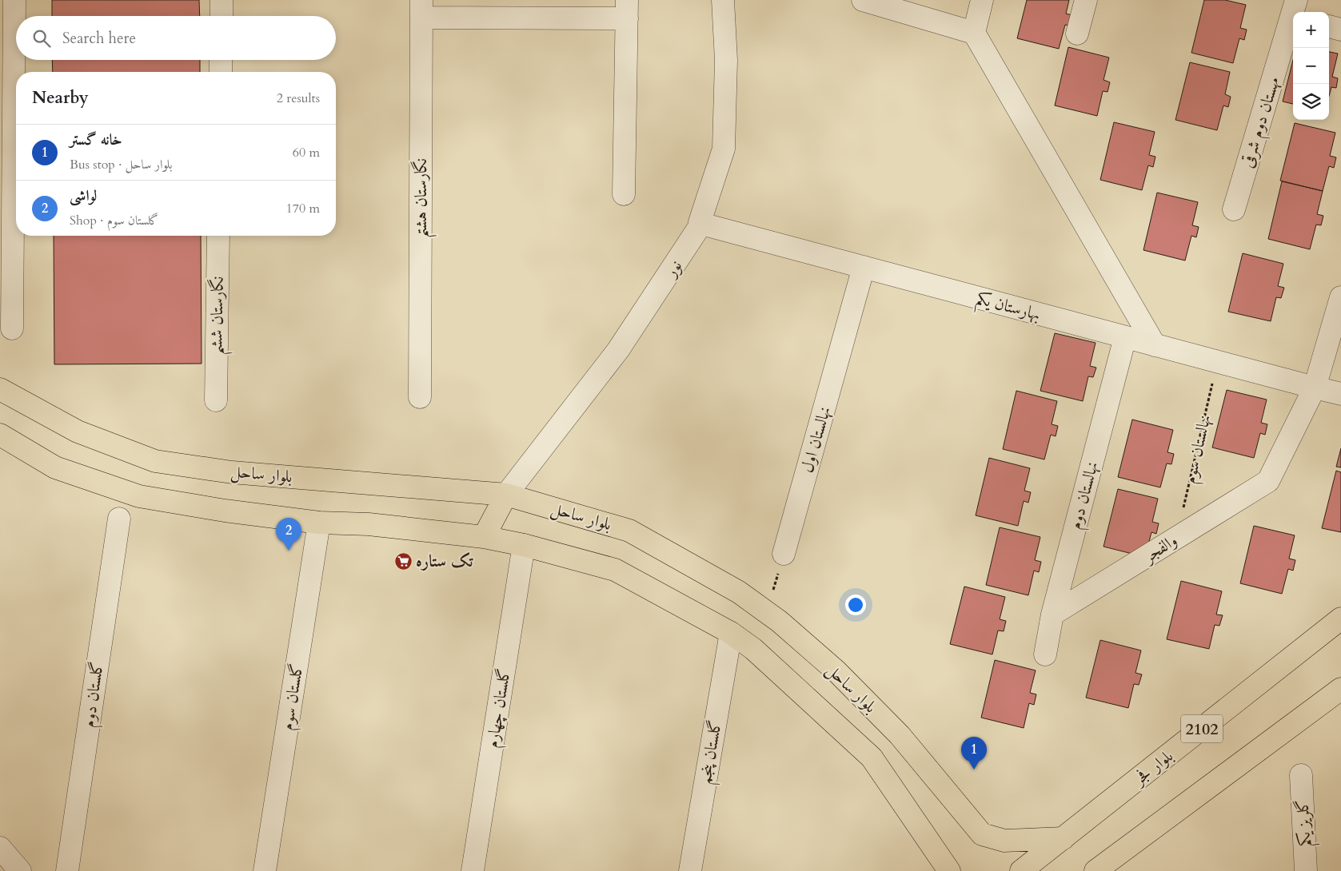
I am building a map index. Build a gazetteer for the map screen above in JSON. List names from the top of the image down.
{
  "streets": {
    "main road": ["بلوار ساحل", "2102", "بلوار فجر"],
    "street": [
      "مهستان دوم شرقی",
      "نگارستان هشتم",
      "نور",
      "بهارستان یکم",
      "نگارستان ششم",
      "نهالستان اول",
      "نهالستان دوم",
      "والفجر",
      "گلستان دوم",
      "گلستان سوم",
      "گلستان چهارم",
      "گلستان پنجم",
      "گلریز یکم"
    ],
    "path": ["نهالستان سوم"]
  },
  "crossings": [
    ["نور", "بهارستان یکم"],
    ["نور", "بلوار ساحل"],
    ["بهارستان یکم", "نهالستان اول"],
    ["بهارستان یکم", "نهالستان سوم"],
    ["بهارستان یکم", "نهالستان دوم"],
    ["بهارستان یکم", "والفجر"],
    ["نهالستان سوم", "والفجر"],
    ["بلوار ساحل", "بلوار فجر"],
    ["نهالستان دوم", "والفجر"]
  ],
  "places": {
    "supermarket": ["تک ستاره"]
  },
  "page": {
    "map_buttons": ["+", "−"],
    "search": "Search here",
    "heading": ["Nearby", "2 results"],
    "list": [
      {
        "mark": "1",
        "name": "خانه گستر",
        "note": "Bus stop · بلوار ساحل",
        "value": "60 m"
      },
      {
        "mark": "2",
        "name": "لواشی",
        "note": "Shop · گلستان سوم",
        "value": "170 m"
      }
    ],
    "pins": ["2", "1"]
  }
}
